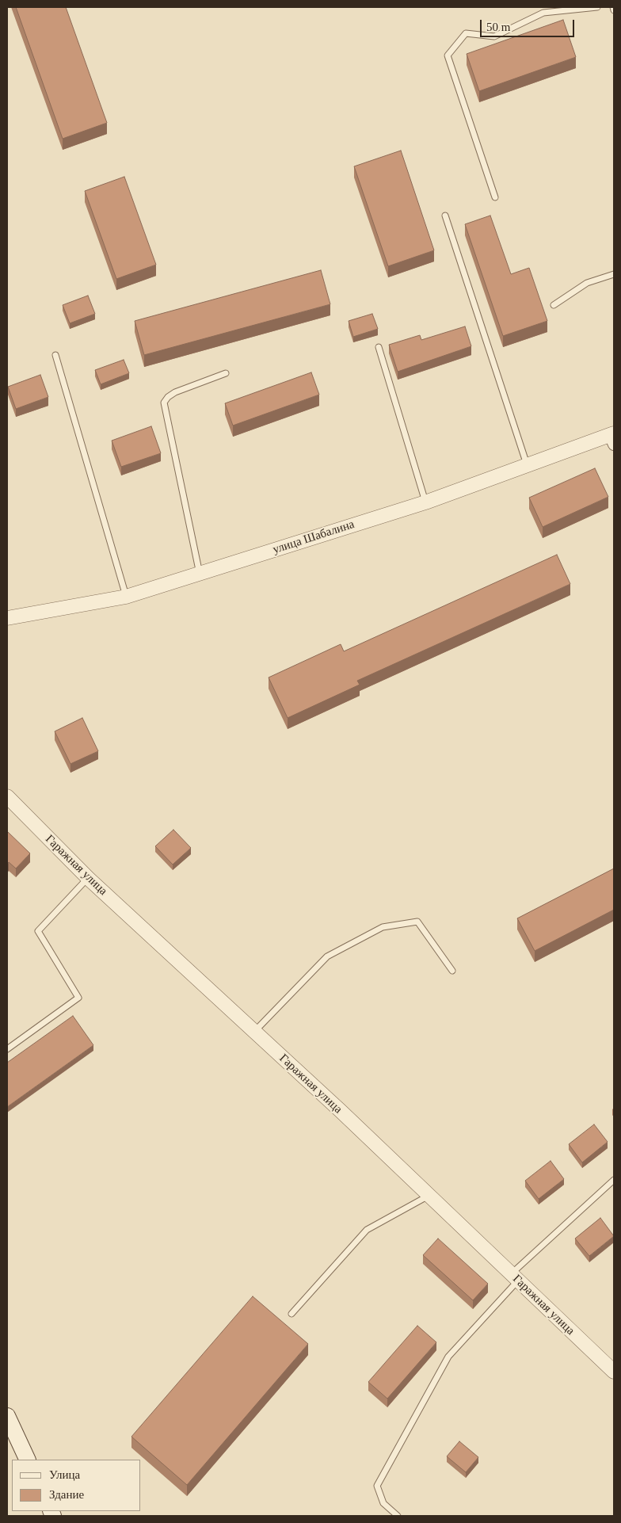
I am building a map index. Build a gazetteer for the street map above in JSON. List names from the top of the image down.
{
  "streets": {
    "street": ["улица Шабалина", "Гаражная улица"]
  },
  "legend": ["Улица", "Здание"],
  "scale_bar": "50 m"
}
